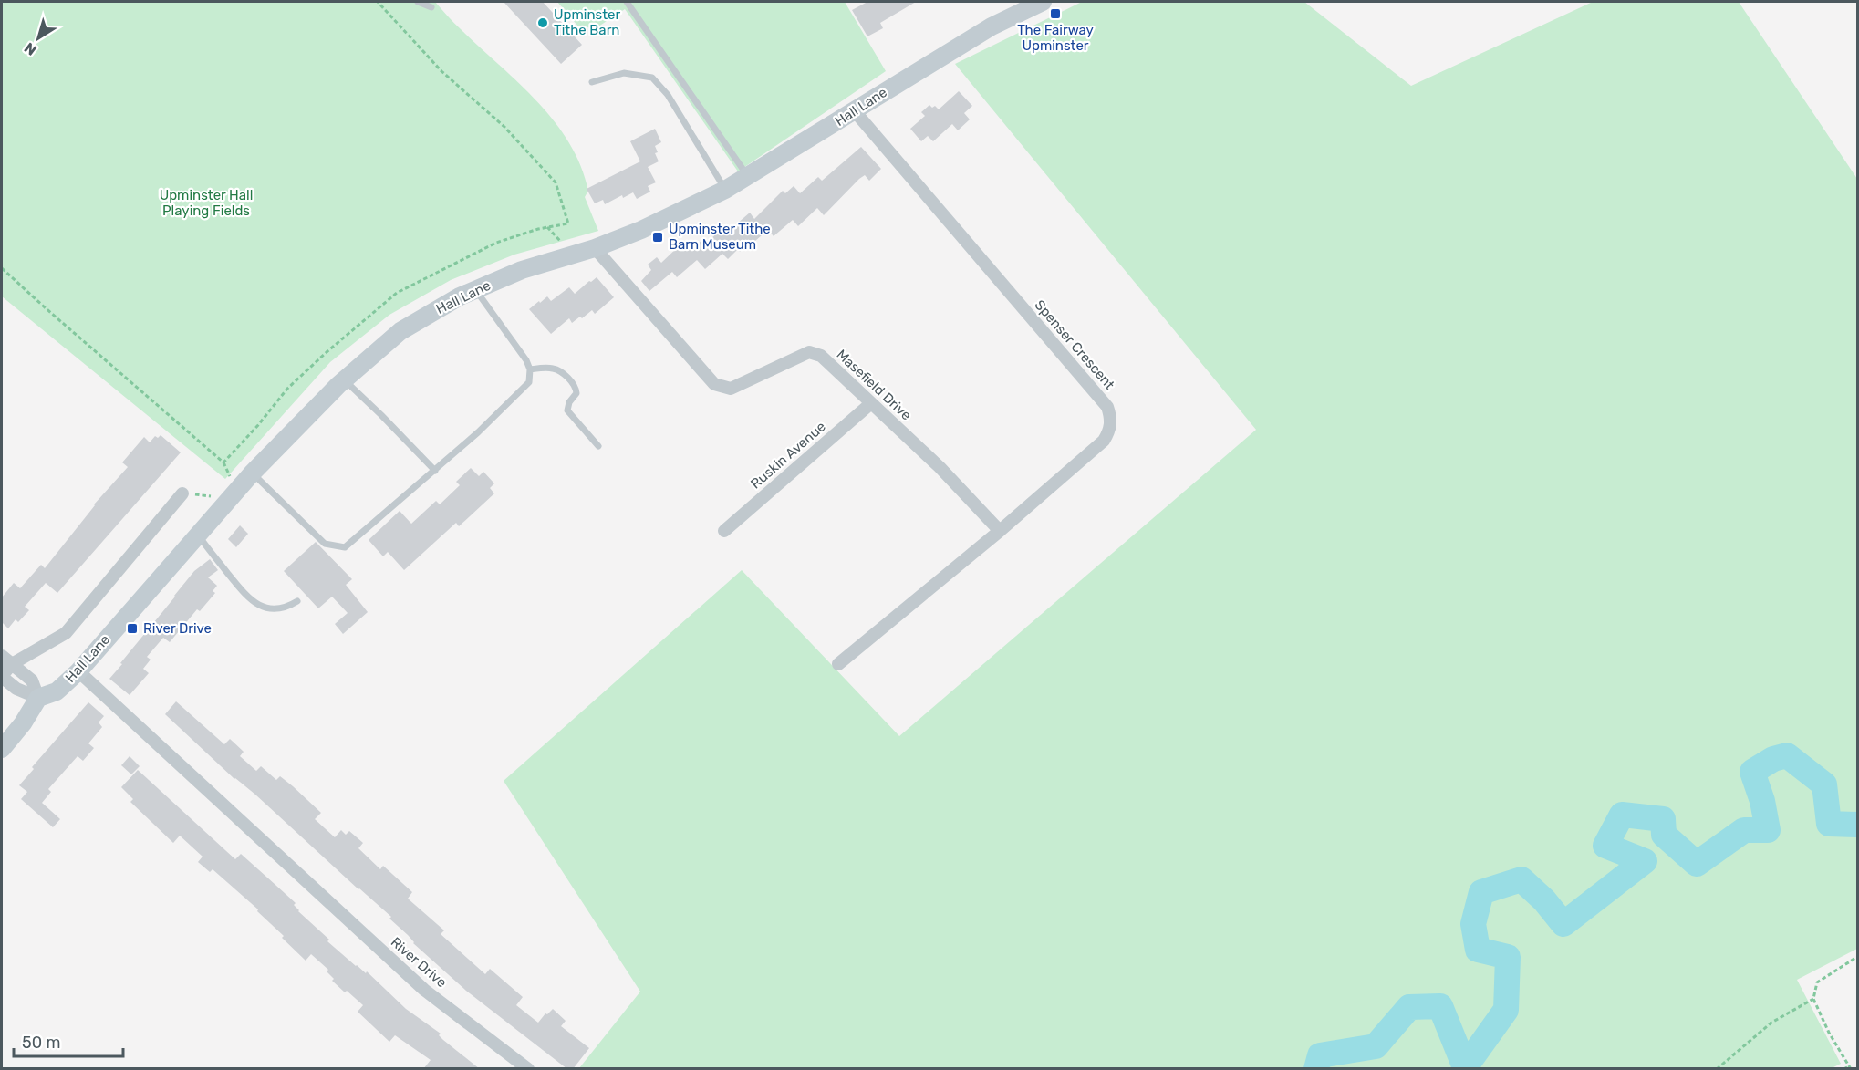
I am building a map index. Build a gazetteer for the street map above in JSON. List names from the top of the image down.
{
  "streets": {
    "street": [
      "Hall Lane",
      "Spenser Crescent",
      "Masefield Drive",
      "Ruskin Avenue",
      "River Drive"
    ]
  },
  "crossings": [
    ["Hall Lane", "Spenser Crescent"],
    ["Hall Lane", "Masefield Drive"],
    ["Hall Lane", "River Drive"],
    ["Spenser Crescent", "Masefield Drive"],
    ["Masefield Drive", "Ruskin Avenue"]
  ],
  "parks": ["Upminster Hall Playing Fields"],
  "places": {
    "transit": ["The Fairway Upminster", "Upminster Tithe Barn Museum", "River Drive"],
    "other": ["Upminster Tithe Barn"]
  },
  "scale_bar": "50 m",
  "north": "bottom left"
}
